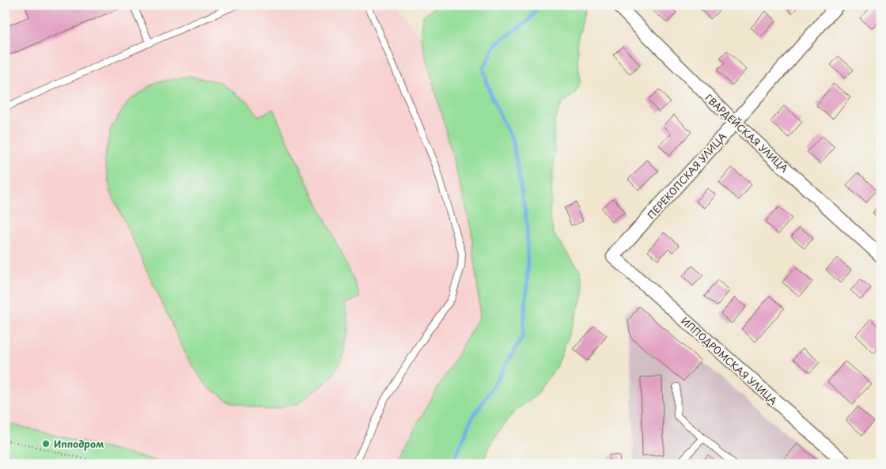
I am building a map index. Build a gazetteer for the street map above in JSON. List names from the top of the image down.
{
  "streets": {
    "street": ["ГВАРДЕЙСКАЯ УЛИЦА", "ПЕРЕКОПСКАЯ УЛИЦА", "ИППОДРОМСКАЯ УЛИЦА"]
  },
  "crossings": [
    ["ГВАРДЕЙСКАЯ УЛИЦА", "ПЕРЕКОПСКАЯ УЛИЦА"],
    ["ПЕРЕКОПСКАЯ УЛИЦА", "ИППОДРОМСКАЯ УЛИЦА"]
  ],
  "places": ["Ипподром"]
}
